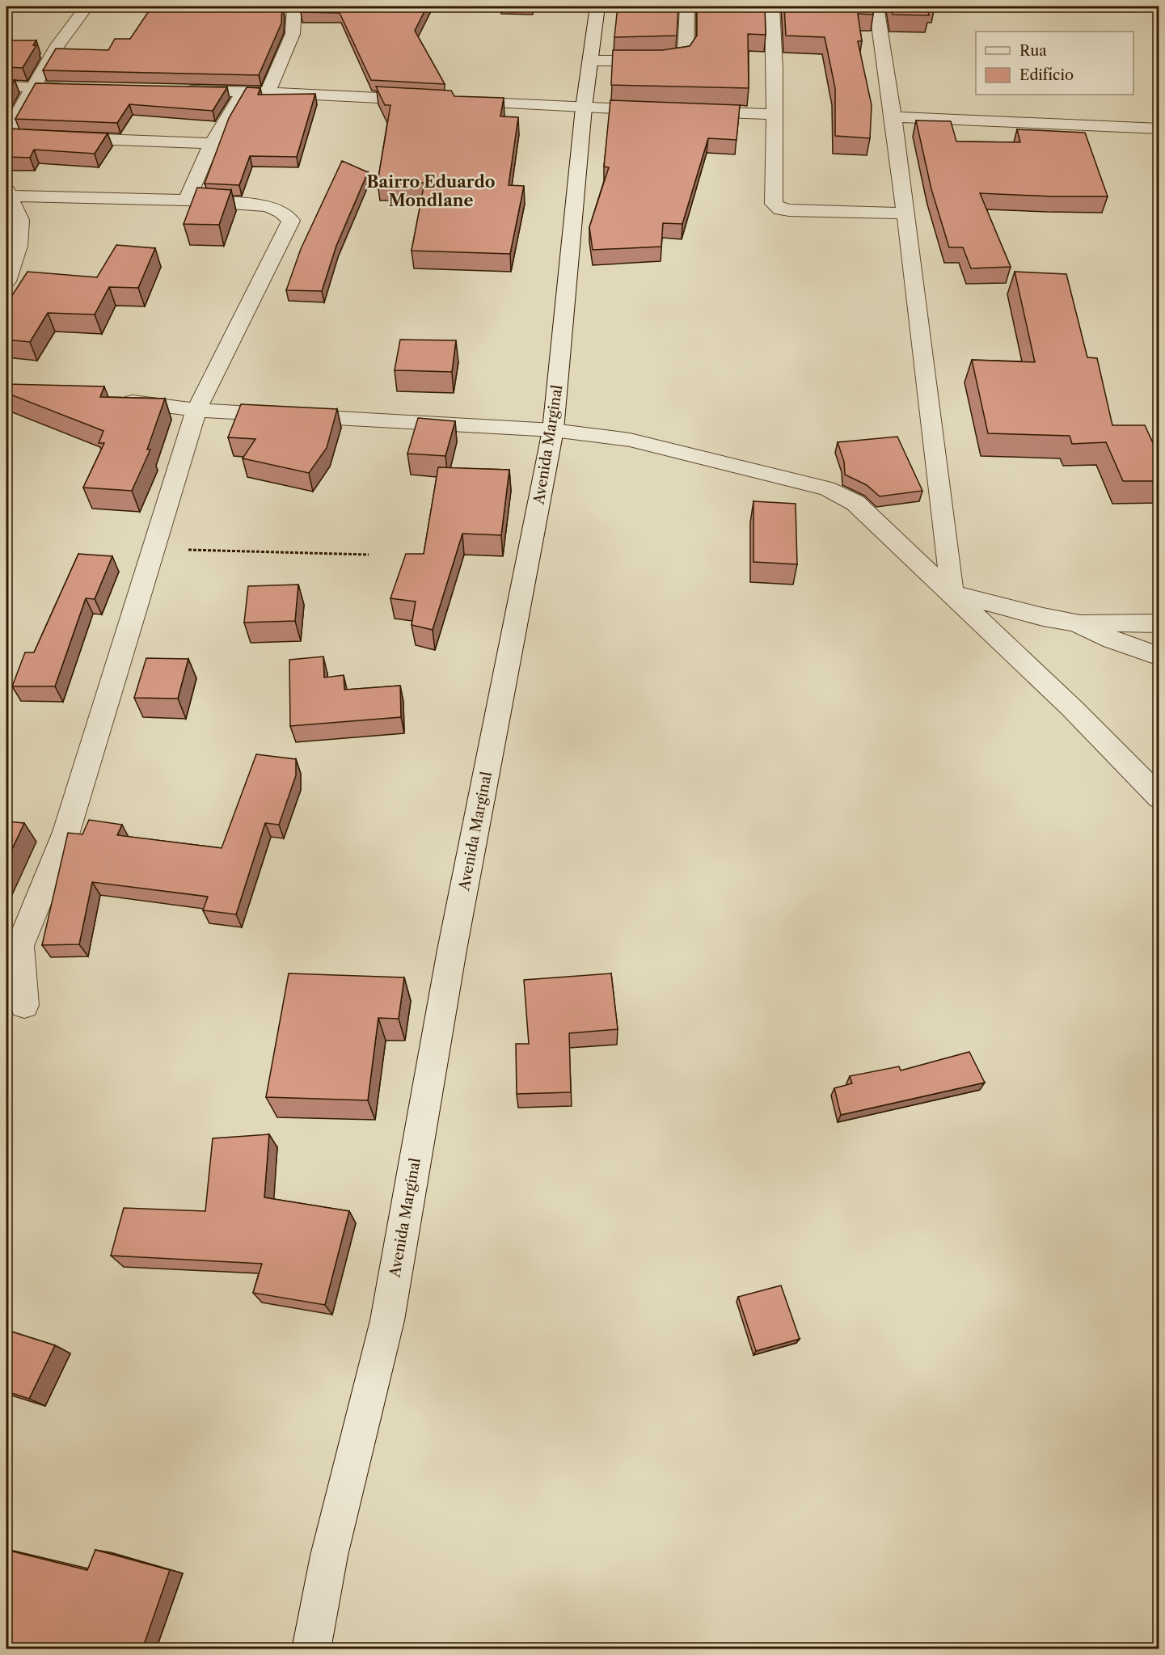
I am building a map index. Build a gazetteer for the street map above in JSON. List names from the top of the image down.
{
  "streets": {
    "street": ["Avenida Marginal"]
  },
  "districts": ["Bairro Eduardo Mondlane"],
  "legend": ["Rua", "Edifício"]
}
